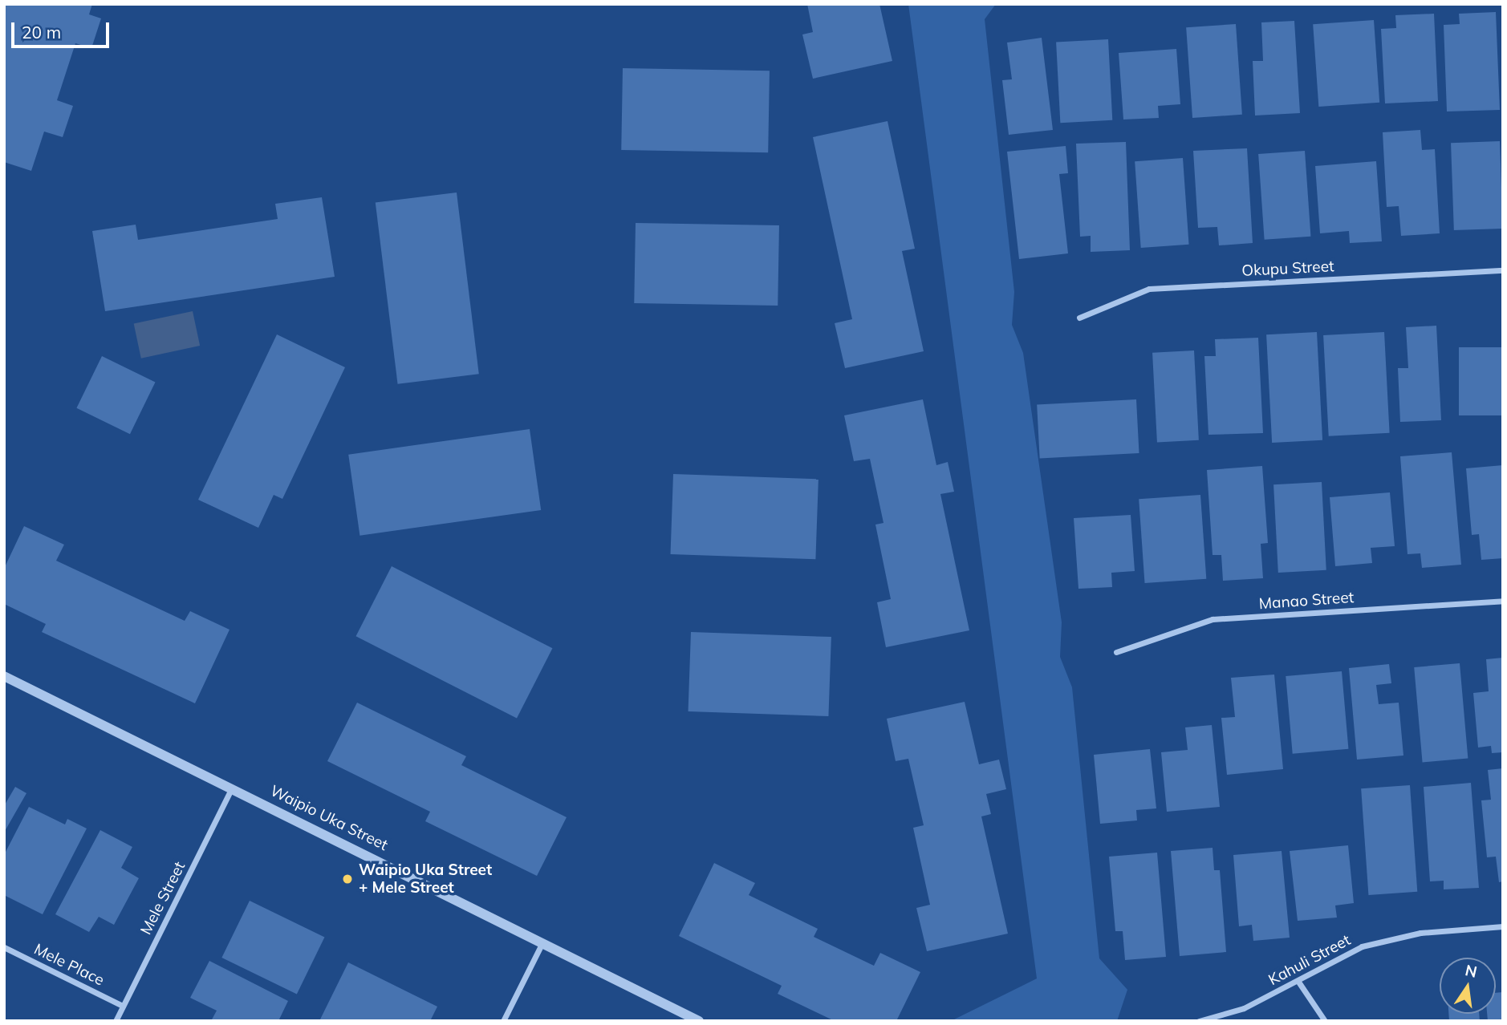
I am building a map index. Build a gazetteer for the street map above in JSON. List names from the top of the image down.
{
  "streets": {
    "street": [
      "Okupu Street",
      "Manao Street",
      "Waipio Uka Street",
      "Mele Street",
      "Kahuli Street",
      "Mele Place"
    ]
  },
  "crossings": [
    ["Waipio Uka Street", "Mele Street"],
    ["Mele Street", "Mele Place"]
  ],
  "places": ["Waipio Uka Street + Mele Street"],
  "scale_bar": "20 m",
  "north": "top"
}
